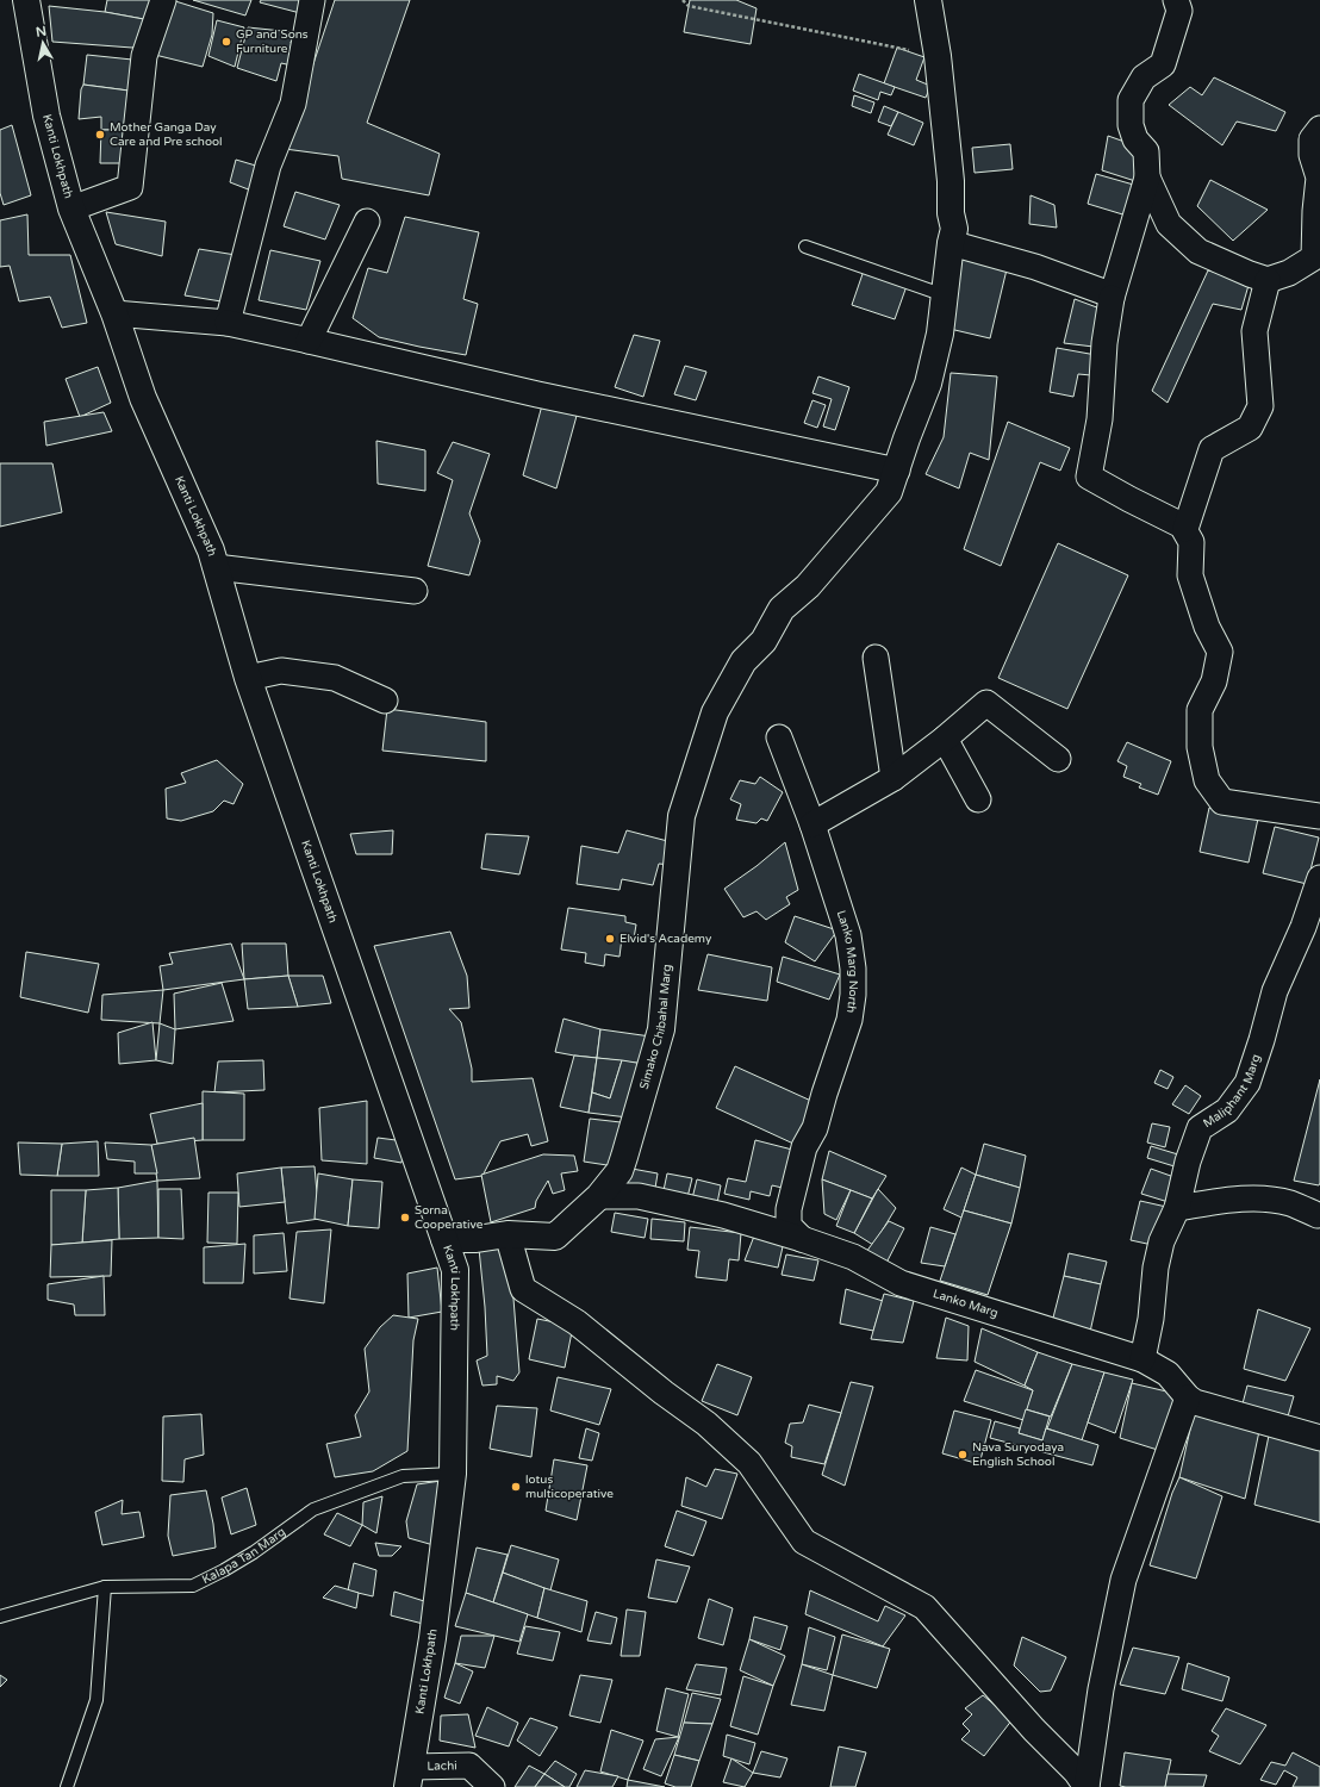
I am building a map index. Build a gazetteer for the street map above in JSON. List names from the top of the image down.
{
  "streets": {
    "main road": ["Kanti Lokhpath", "Simako Chibahal Marg"],
    "street": [
      "Lanko Marg North",
      "Maliphant Marg",
      "Lanko Marg",
      "Lachi"
    ],
    "lane": ["Kalapa Tan Marg"]
  },
  "crossings": [
    ["Kanti Lokhpath", "Simako Chibahal Marg"],
    ["Kanti Lokhpath", "Kalapa Tan Marg"],
    ["Kanti Lokhpath", "Lachi"],
    ["Lanko Marg North", "Lanko Marg"],
    ["Simako Chibahal Marg", "Lanko Marg"],
    ["Maliphant Marg", "Lanko Marg"]
  ],
  "places": [
    "GP and Sons Furniture",
    "Mother Ganga Day Care and Pre school",
    "Elvid's Academy",
    "Sorna Cooperative",
    "Nava Suryodaya English School",
    "lotus multicoperative"
  ],
  "north": "top"
}
